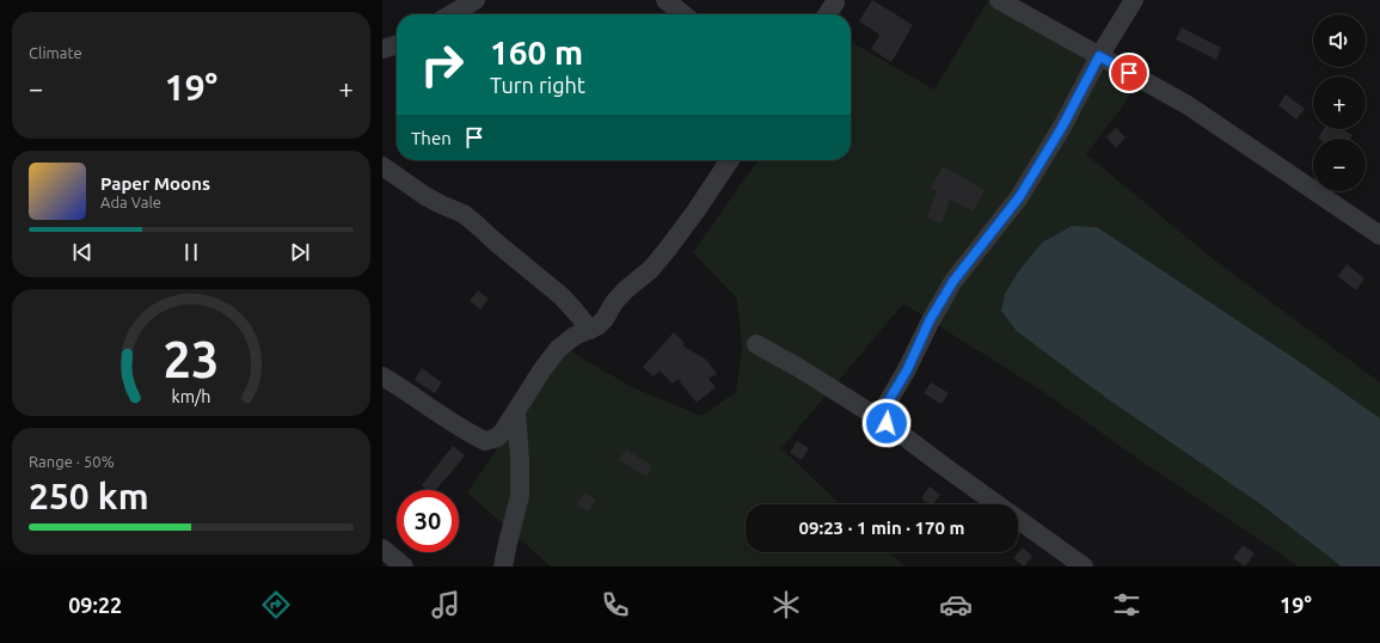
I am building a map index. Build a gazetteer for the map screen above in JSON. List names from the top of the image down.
{
  "page": {
    "tile": [
      "Climate",
      ["Range · 50%", "250 km"]
    ],
    "map_buttons": ["+", "−"],
    "turn": ["160 m", "Turn right"],
    "heat": ["−", "19°", "+"],
    "then": "Then",
    "song": ["Paper Moons", "Ada Vale"],
    "limit": "30",
    "trip": "09:23 · 1 min · 170 m",
    "tabs": ["09:22", "19°"],
    "gauge": ["23", "km/h"]
  }
}
